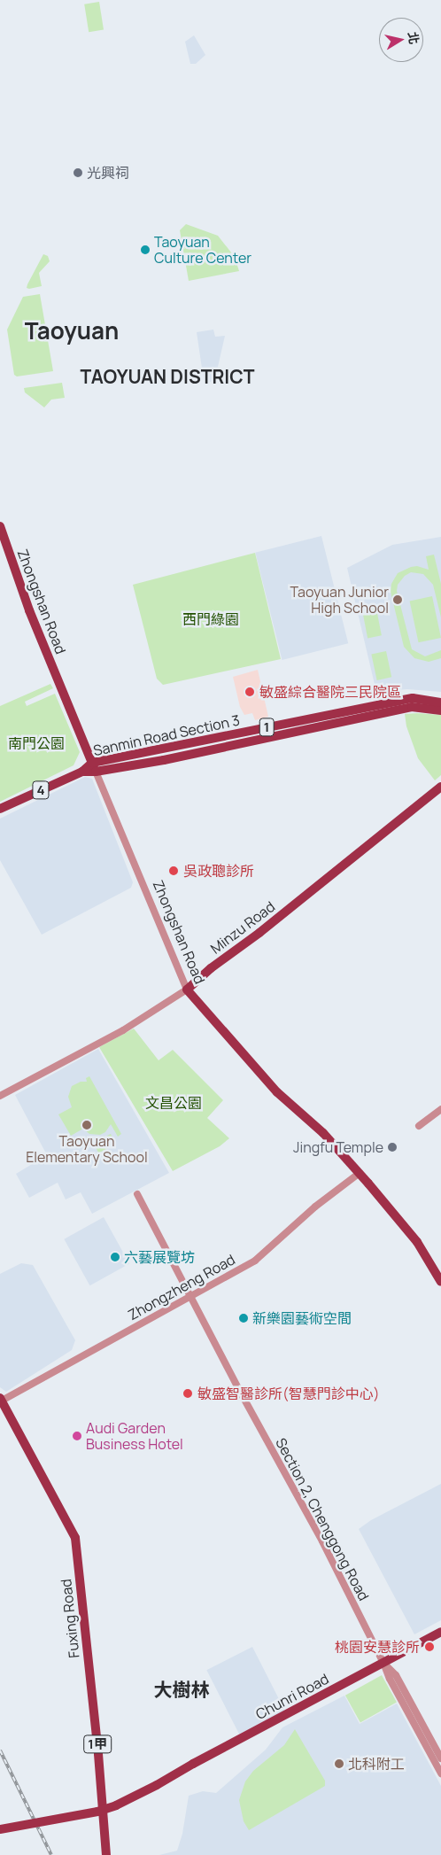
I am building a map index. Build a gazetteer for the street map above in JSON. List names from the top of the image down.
{
  "streets": {
    "main road": [
      "Zhongshan Road",
      "1",
      "Sanmin Road Section 3",
      "4",
      "Minzu Road",
      "Fuxing Road",
      "Chunri Road",
      "1甲"
    ],
    "street": ["Zhongzheng Road", "Section 2, Chenggong Road"]
  },
  "crossings": [
    ["Zhongshan Road", "Sanmin Road Section 3"],
    ["Zhongshan Road", "Minzu Road"],
    ["Zhongshan Road", "Zhongzheng Road"],
    ["Zhongzheng Road", "Section 2, Chenggong Road"],
    ["Zhongzheng Road", "Fuxing Road"],
    ["Section 2, Chenggong Road", "Chunri Road"]
  ],
  "districts": ["Taoyuan", "TAOYUAN DISTRICT", "大樹林"],
  "parks": ["西門綠園", "南門公園", "文昌公園"],
  "places": [
    "光興祠",
    "Taoyuan Culture Center",
    "Taoyuan Junior High School",
    "敏盛綜合醫院三民院區",
    "吳政聰診所",
    "Taoyuan Elementary School",
    "Jingfu Temple",
    "六藝展覽坊",
    "新樂園藝術空間",
    "敏盛智醫診所(智慧門診中心)",
    "Audi Garden Business Hotel",
    "桃園安慧診所",
    "北科附工"
  ],
  "north": "right"
}
